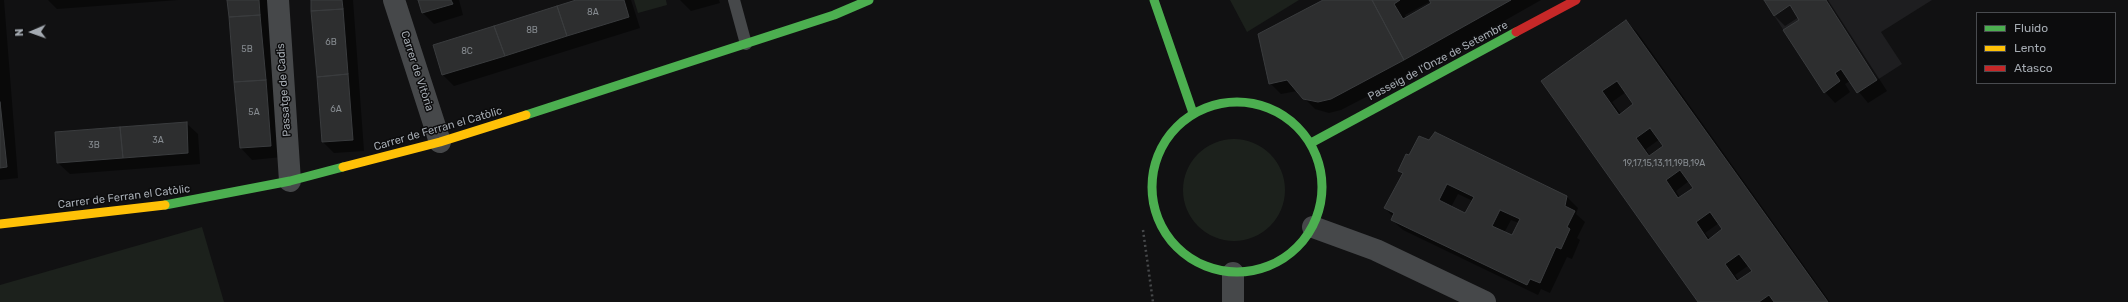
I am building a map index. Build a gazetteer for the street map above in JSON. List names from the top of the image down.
{
  "streets": {
    "street": [
      "Passeig de l'Onze de Setembre",
      "Carrer de Vitòria",
      "Passatge de Cadis",
      "Carrer de Ferran el Catòlic"
    ]
  },
  "crossings": [
    ["Carrer de Vitòria", "Carrer de Ferran el Catòlic"],
    ["Passatge de Cadis", "Carrer de Ferran el Catòlic"]
  ],
  "house_numbers": [
    "8A",
    "8B",
    "6B",
    "5B",
    "8C",
    "6A",
    "5A",
    "3A",
    "3B",
    "19,17,15,13,11,19B,19A"
  ],
  "legend": ["Fluido", "Lento", "Atasco"],
  "north": "left"
}
